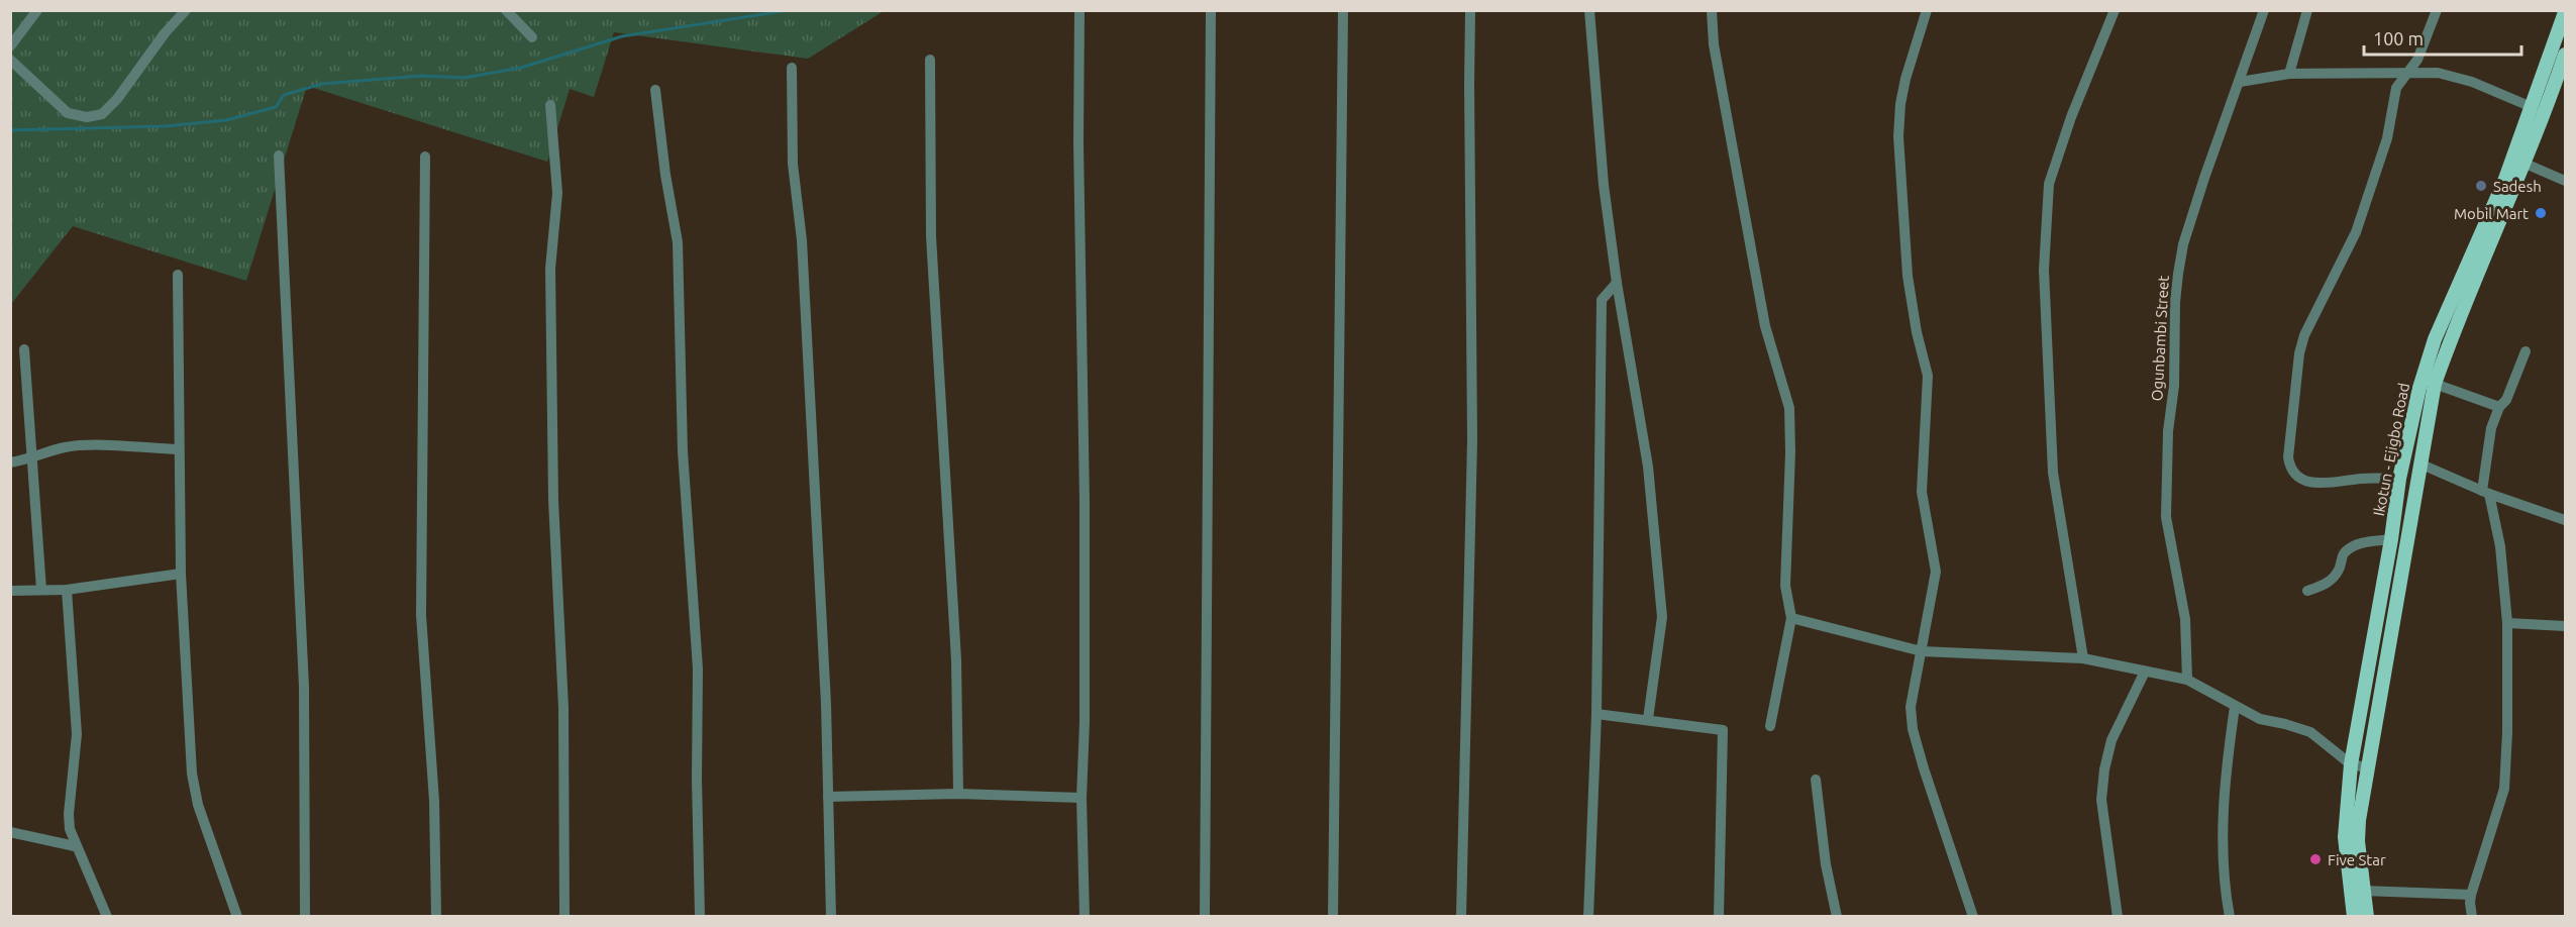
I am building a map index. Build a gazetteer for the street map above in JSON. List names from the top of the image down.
{
  "streets": {
    "main road": ["Ikotun - Ejigbo Road"],
    "street": ["Ogunbambi Street"]
  },
  "places": ["Sadesh", "Mobil Mart", "Five Star"],
  "scale_bar": "100 m"
}
